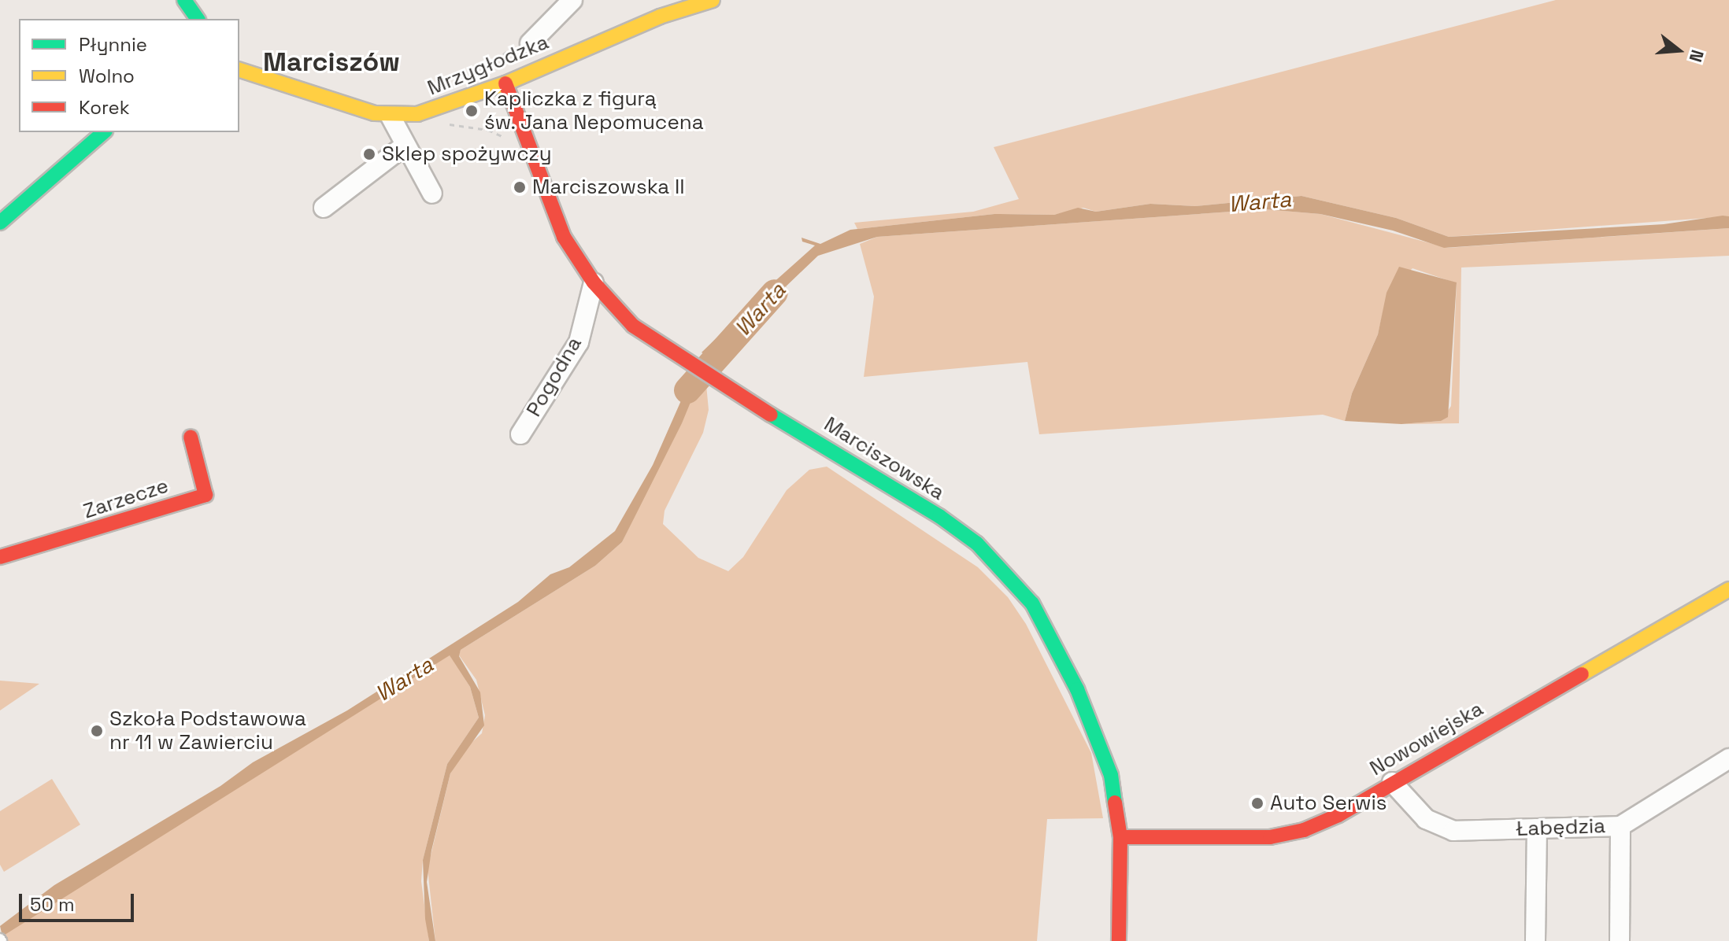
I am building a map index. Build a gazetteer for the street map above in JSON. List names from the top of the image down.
{
  "streets": {
    "street": [
      "Mrzygłodzka",
      "Pogodna",
      "Marciszowska",
      "Zarzecze",
      "Nowowiejska",
      "Łabędzia"
    ]
  },
  "crossings": [
    ["Mrzygłodzka", "Marciszowska"],
    ["Pogodna", "Marciszowska"],
    ["Marciszowska", "Nowowiejska"],
    ["Nowowiejska", "Łabędzia"]
  ],
  "districts": ["Marciszów"],
  "water": ["Warta"],
  "places": [
    "Kapliczka z figurą św. Jana Nepomucena",
    "Sklep spożywczy",
    "Marciszowska II",
    "Szkoła Podstawowa nr 11 w Zawierciu",
    "Auto Serwis"
  ],
  "legend": ["Płynnie", "Wolno", "Korek"],
  "scale_bar": "50 m",
  "north": "right"
}
